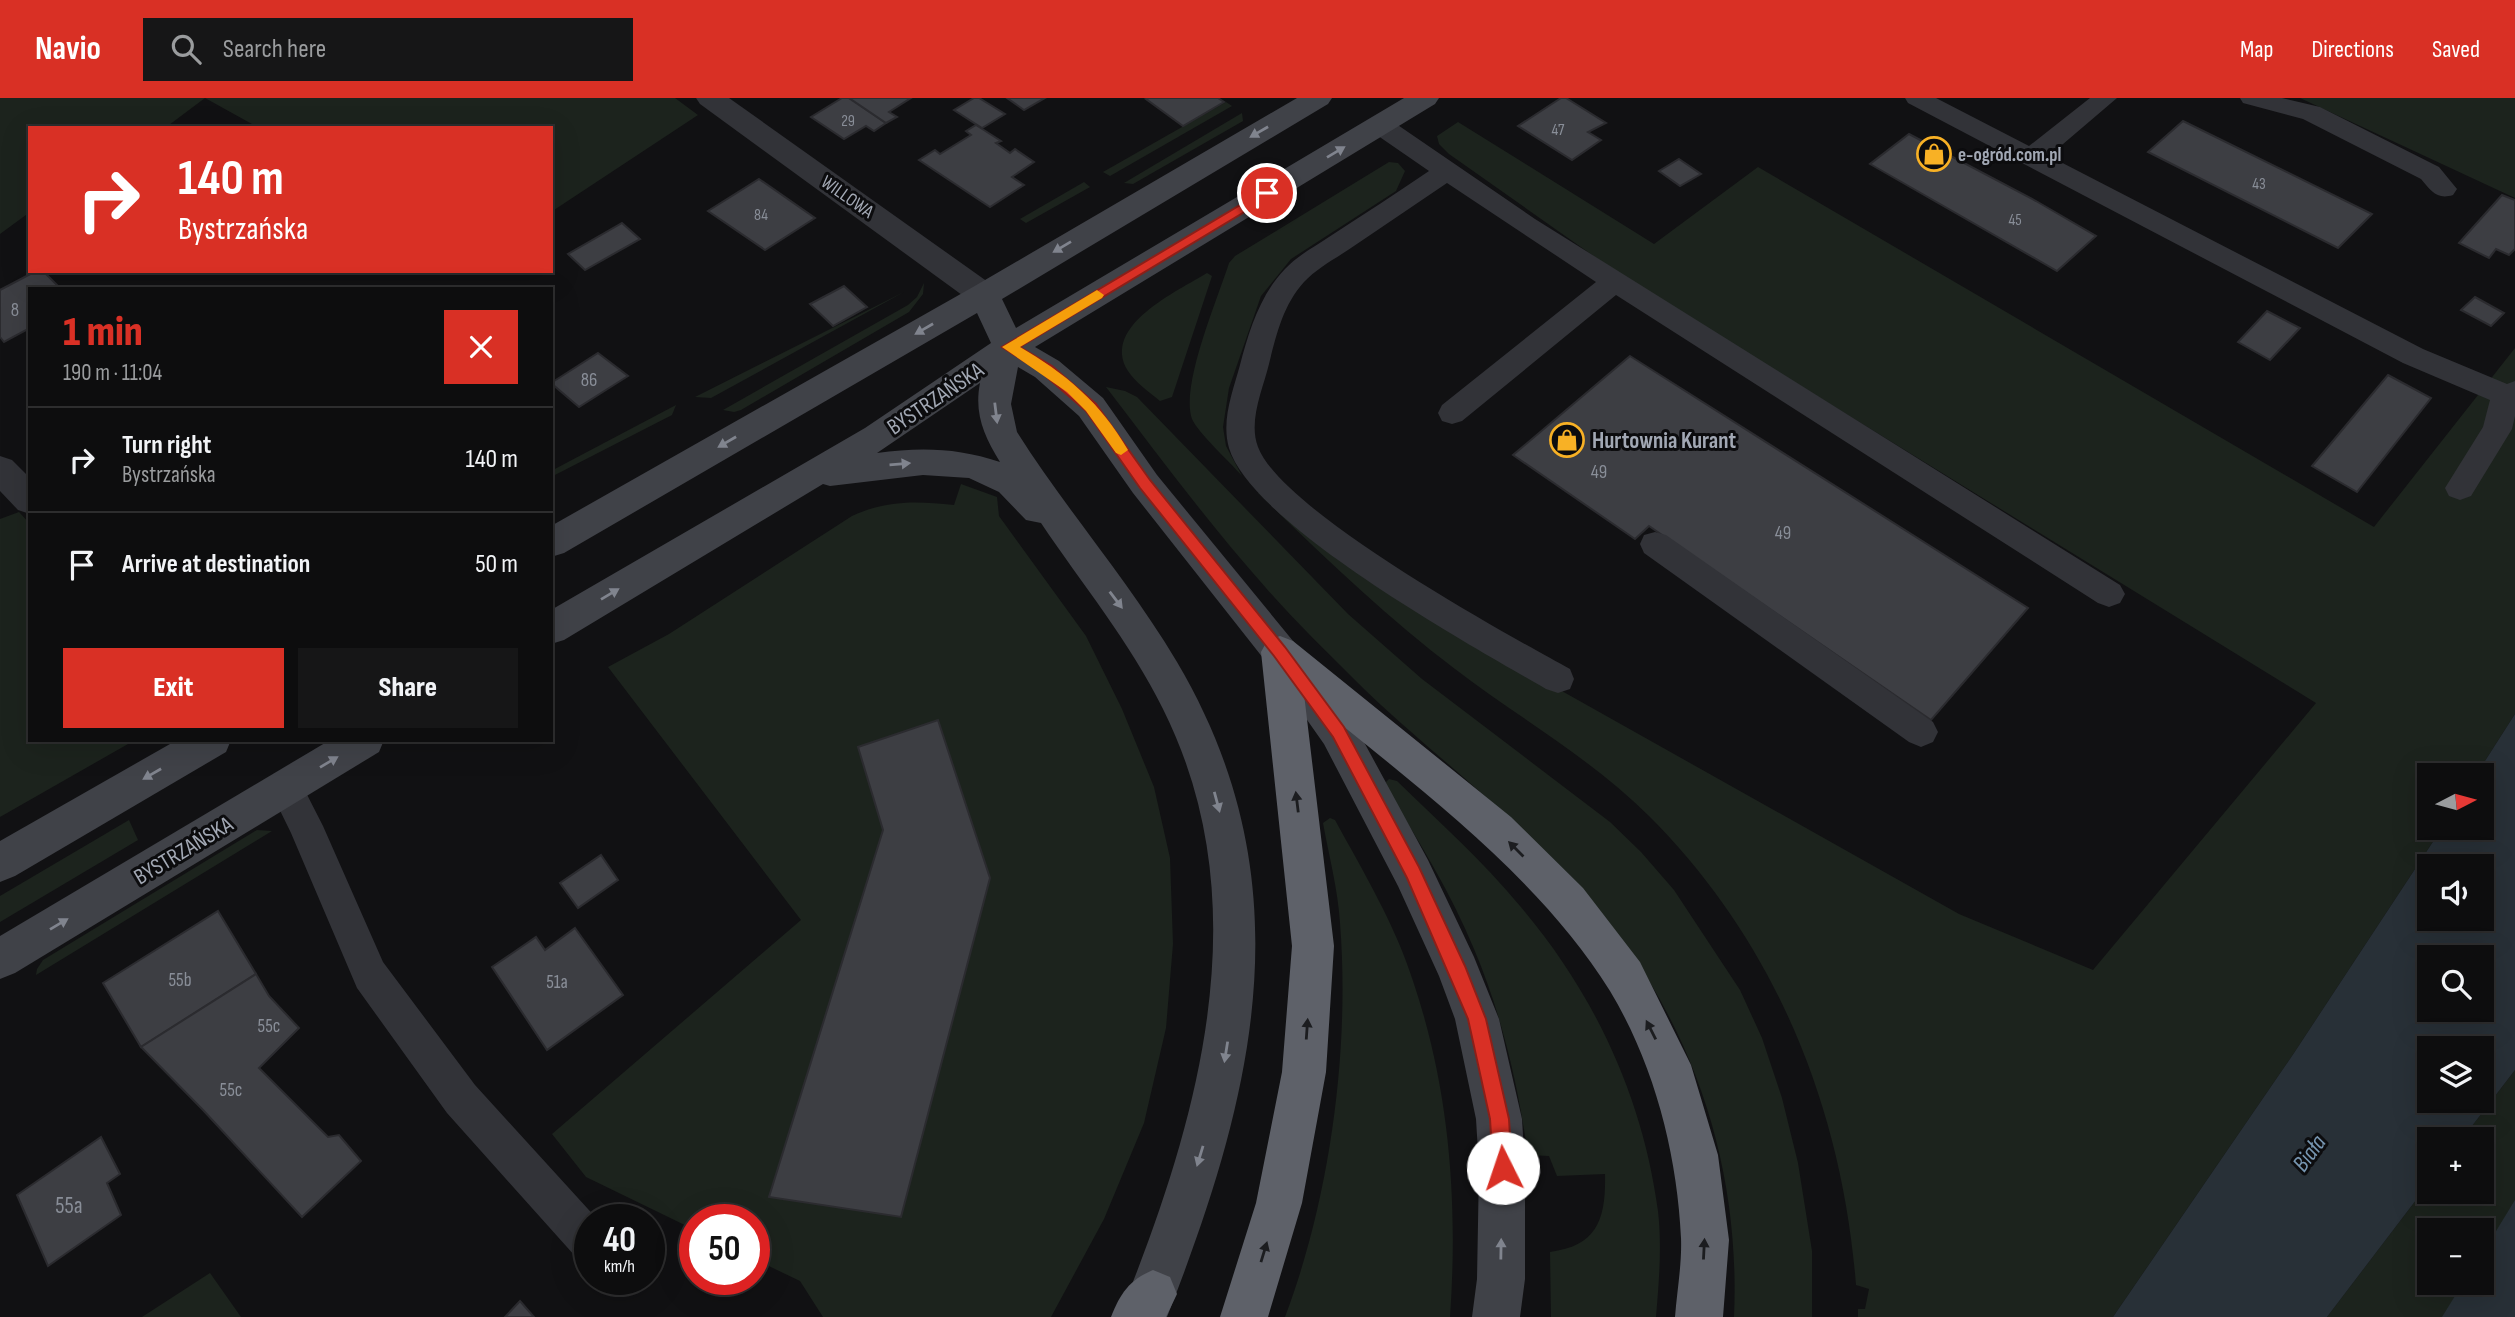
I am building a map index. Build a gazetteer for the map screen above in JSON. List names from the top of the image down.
{
  "streets": {
    "main road": ["BYSTRZAŃSKA"],
    "street": ["WILLOWA"]
  },
  "water": ["Biała"],
  "places": {
    "shop": ["e-ogród.com.pl", "Hurtownia Kurant"]
  },
  "house_numbers": [
    "29",
    "47",
    "43",
    "84",
    "45",
    "8",
    "86",
    "49",
    "49",
    "55b",
    "51a",
    "55c",
    "55c",
    "55a"
  ],
  "north": "right",
  "page": {
    "header": "Navio",
    "search": "Search here",
    "nav": ["Map", "Directions", "Saved"],
    "turn": ["140 m", "Bystrzańska"],
    "heading": ["1 min", "190 m · 11:04"],
    "list": [
      {
        "name": "Turn right",
        "note": "Bystrzańska",
        "value": "140 m"
      },
      {
        "name": "Arrive at destination",
        "value": "50 m"
      }
    ],
    "buttons": ["Exit", "Share"],
    "map_buttons": ["+", "−"],
    "speed": "40 km/h",
    "limit": "50"
  }
}
